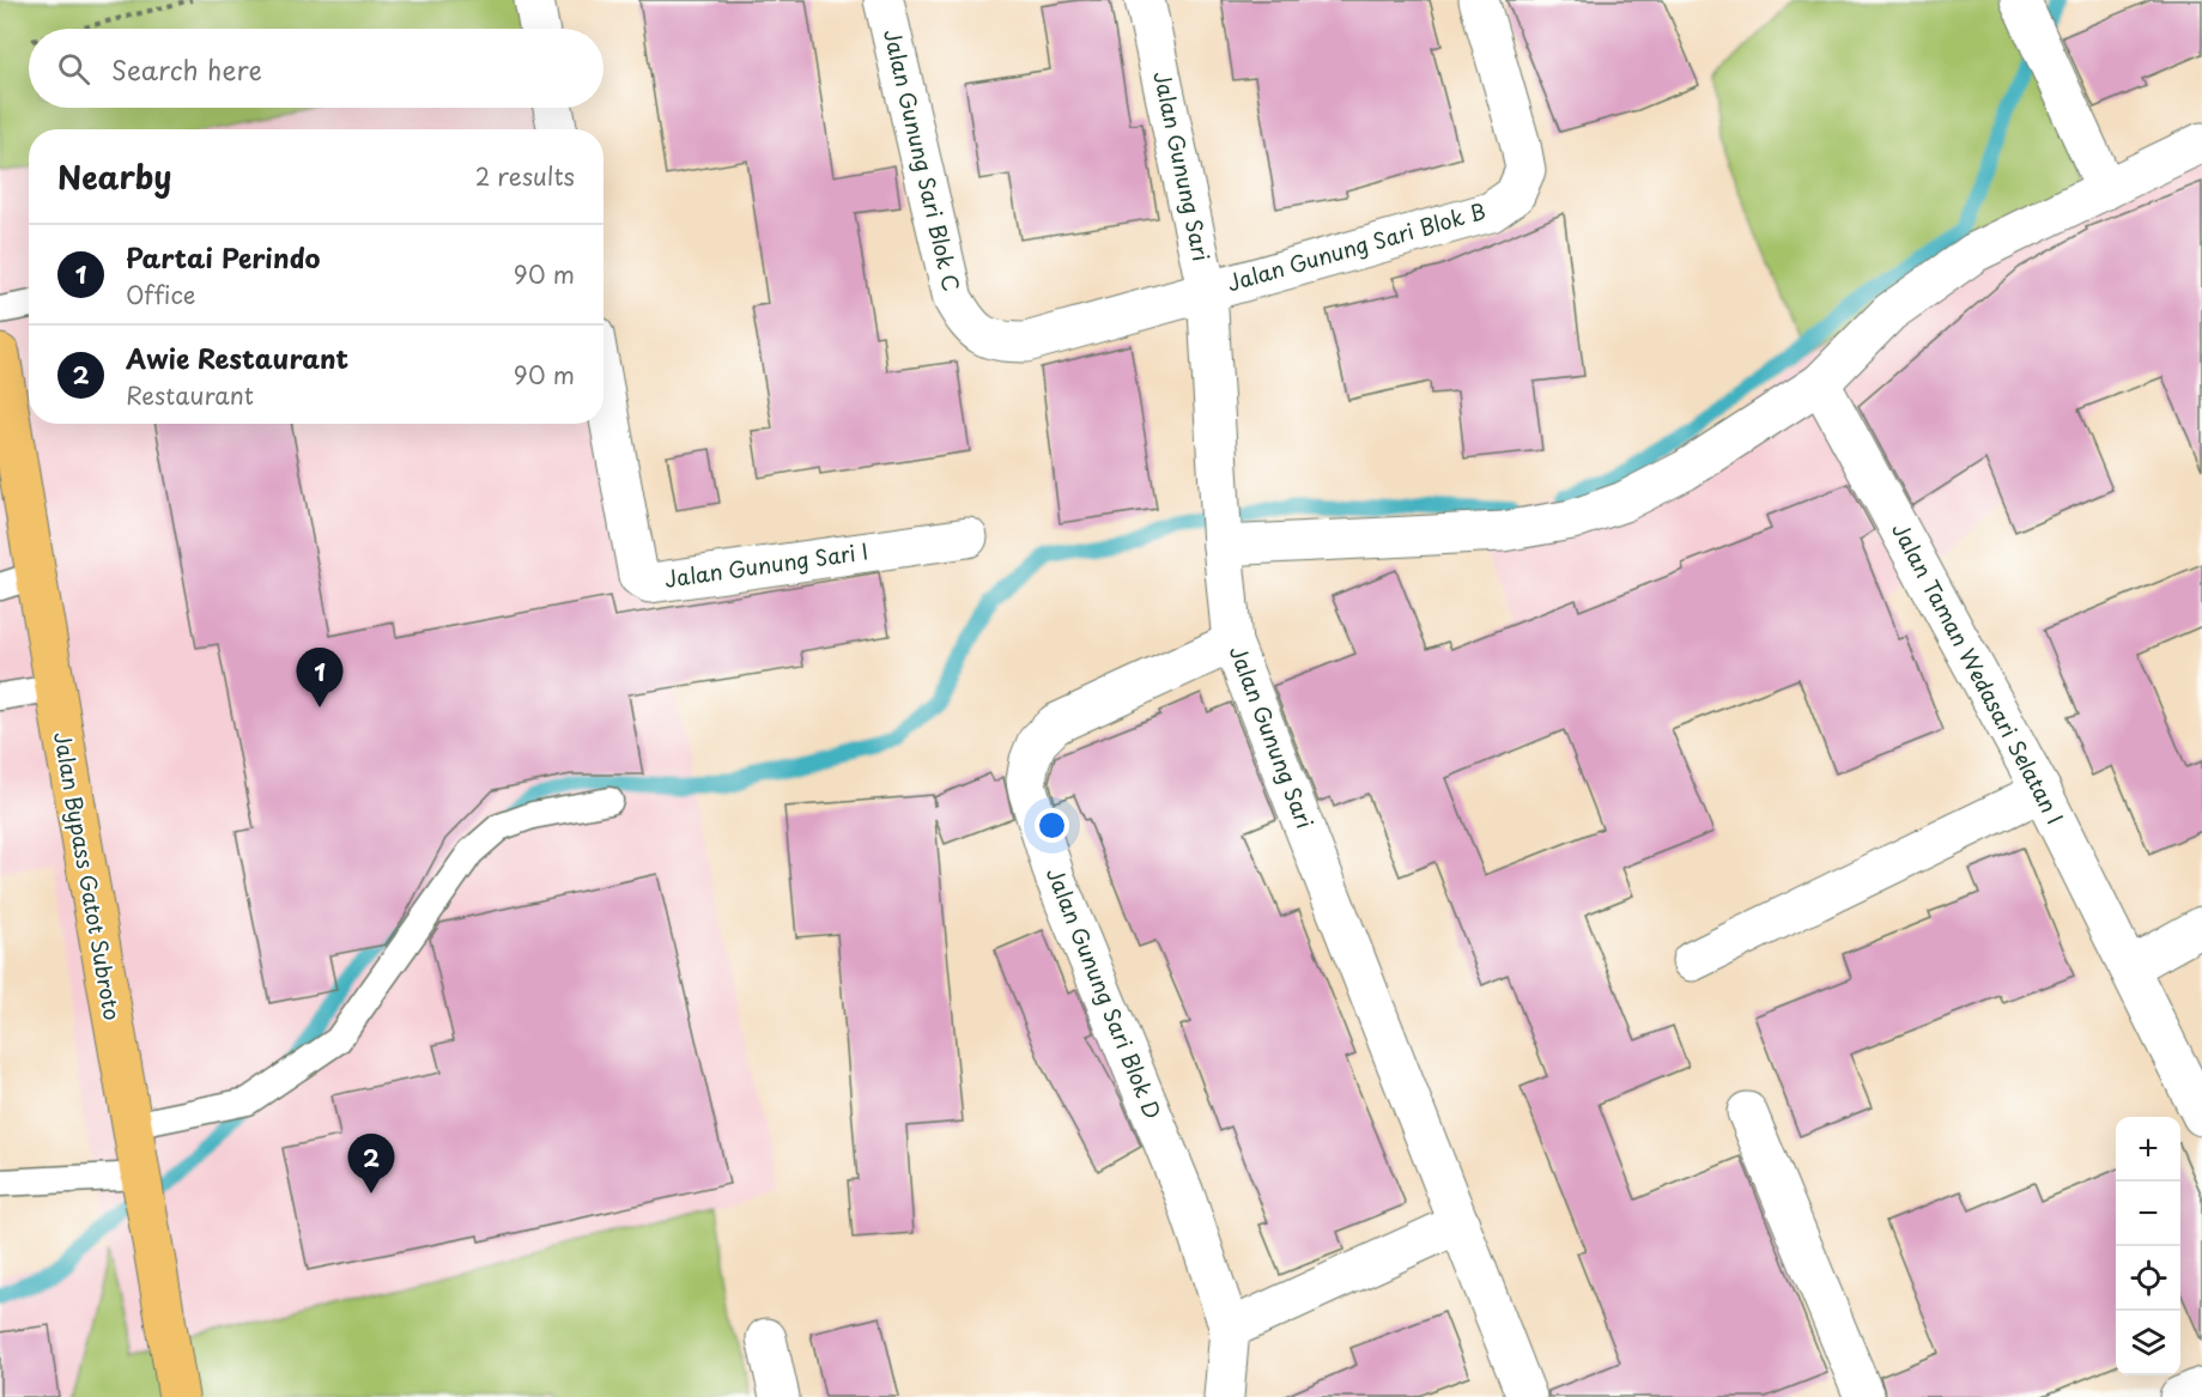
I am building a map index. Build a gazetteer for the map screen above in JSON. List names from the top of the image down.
{
  "streets": {
    "main road": ["Jalan Bypass Gatot Subroto"],
    "street": [
      "Jalan Gunung Sari Blok C",
      "Jalan Gunung Sari",
      "Jalan Gunung Sari Blok B",
      "Jalan Gunung Sari I",
      "Jalan Taman Wedasari Selatan I",
      "Jalan Gunung Sari Blok D"
    ]
  },
  "crossings": [
    ["Jalan Gunung Sari Blok C", "Jalan Gunung Sari"],
    ["Jalan Gunung Sari Blok C", "Jalan Gunung Sari Blok B"],
    ["Jalan Gunung Sari", "Jalan Gunung Sari Blok B"],
    ["Jalan Gunung Sari", "Jalan Gunung Sari Blok D"]
  ],
  "page": {
    "search": "Search here",
    "heading": ["Nearby", "2 results"],
    "list": [
      {
        "mark": "1",
        "name": "Partai Perindo",
        "note": "Office",
        "value": "90 m"
      },
      {
        "mark": "2",
        "name": "Awie Restaurant",
        "note": "Restaurant",
        "value": "90 m"
      }
    ],
    "pins": ["1", "2"],
    "map_buttons": ["+", "−"]
  }
}
